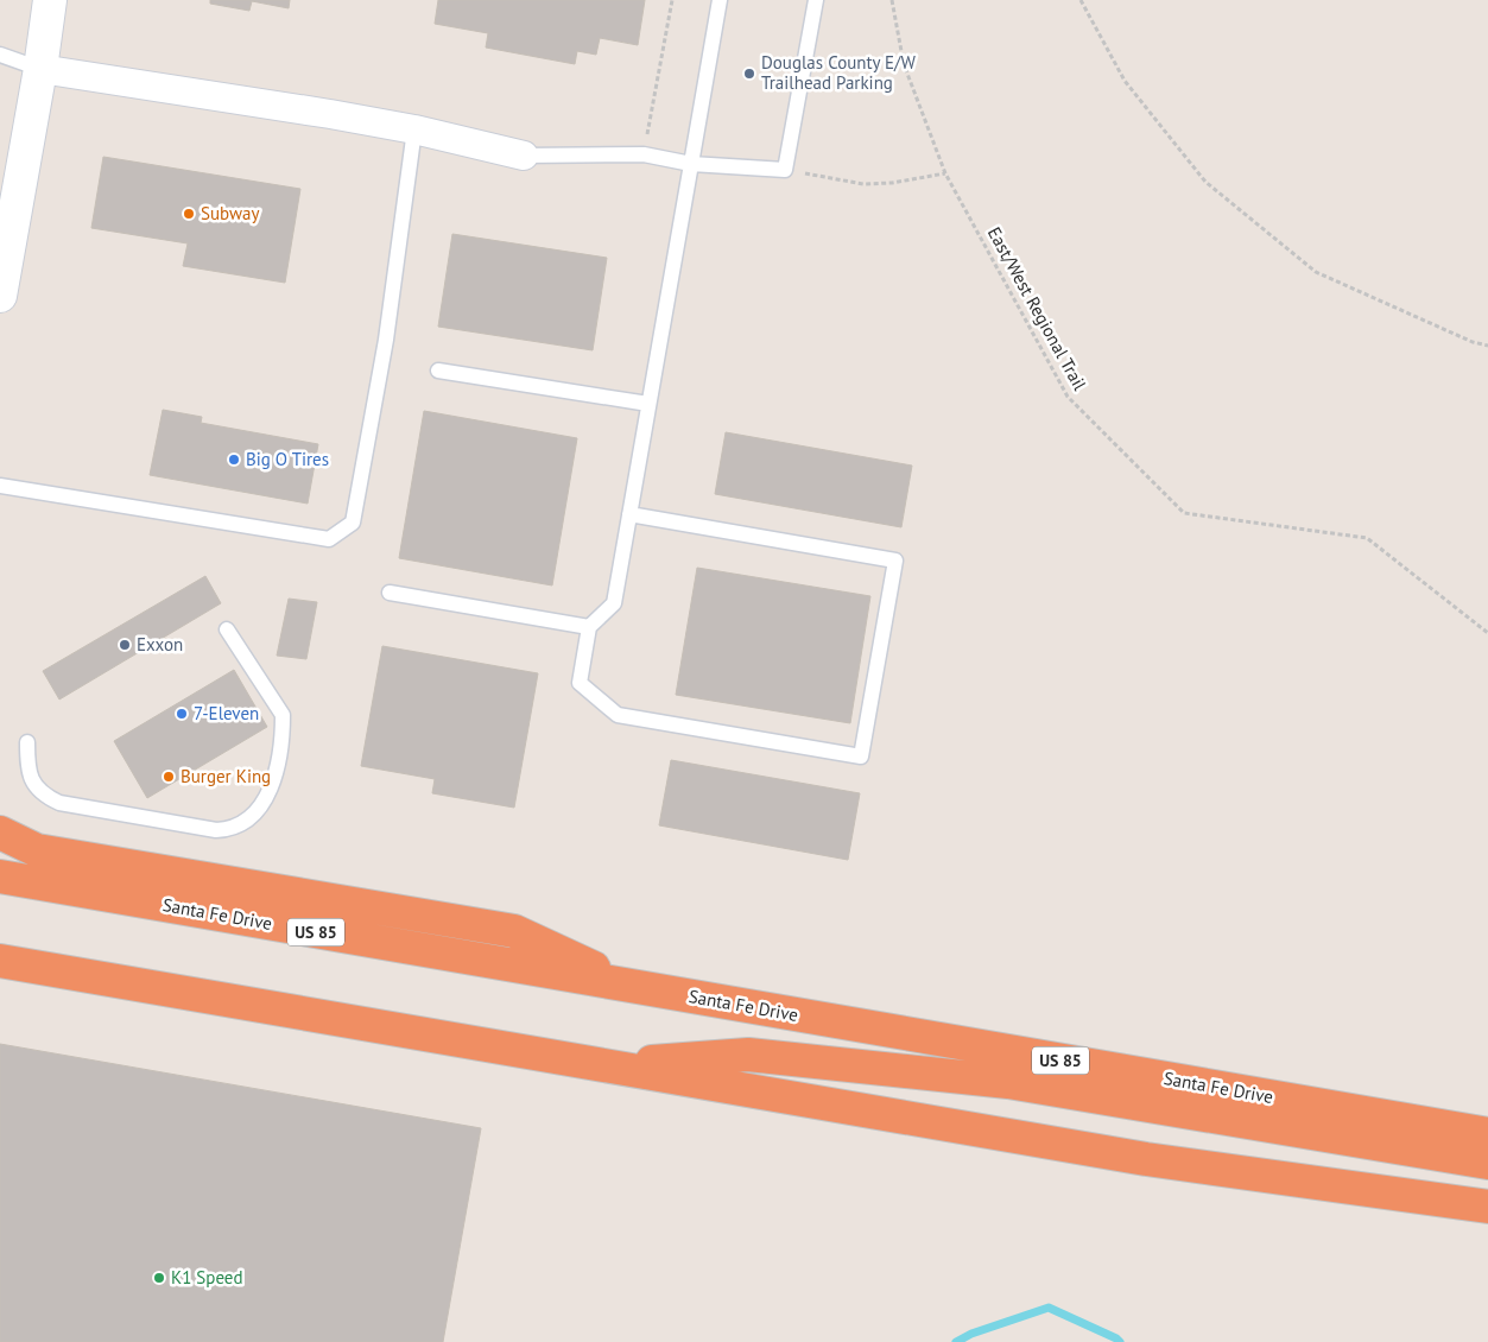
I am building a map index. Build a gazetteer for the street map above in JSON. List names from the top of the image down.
{
  "streets": {
    "highway": ["Santa Fe Drive", "US 85"],
    "path": ["East/West Regional Trail"]
  },
  "places": [
    "Douglas County E/W Trailhead Parking",
    "Subway",
    "Big O Tires",
    "Exxon",
    "7-Eleven",
    "Burger King",
    "K1 Speed"
  ]
}
